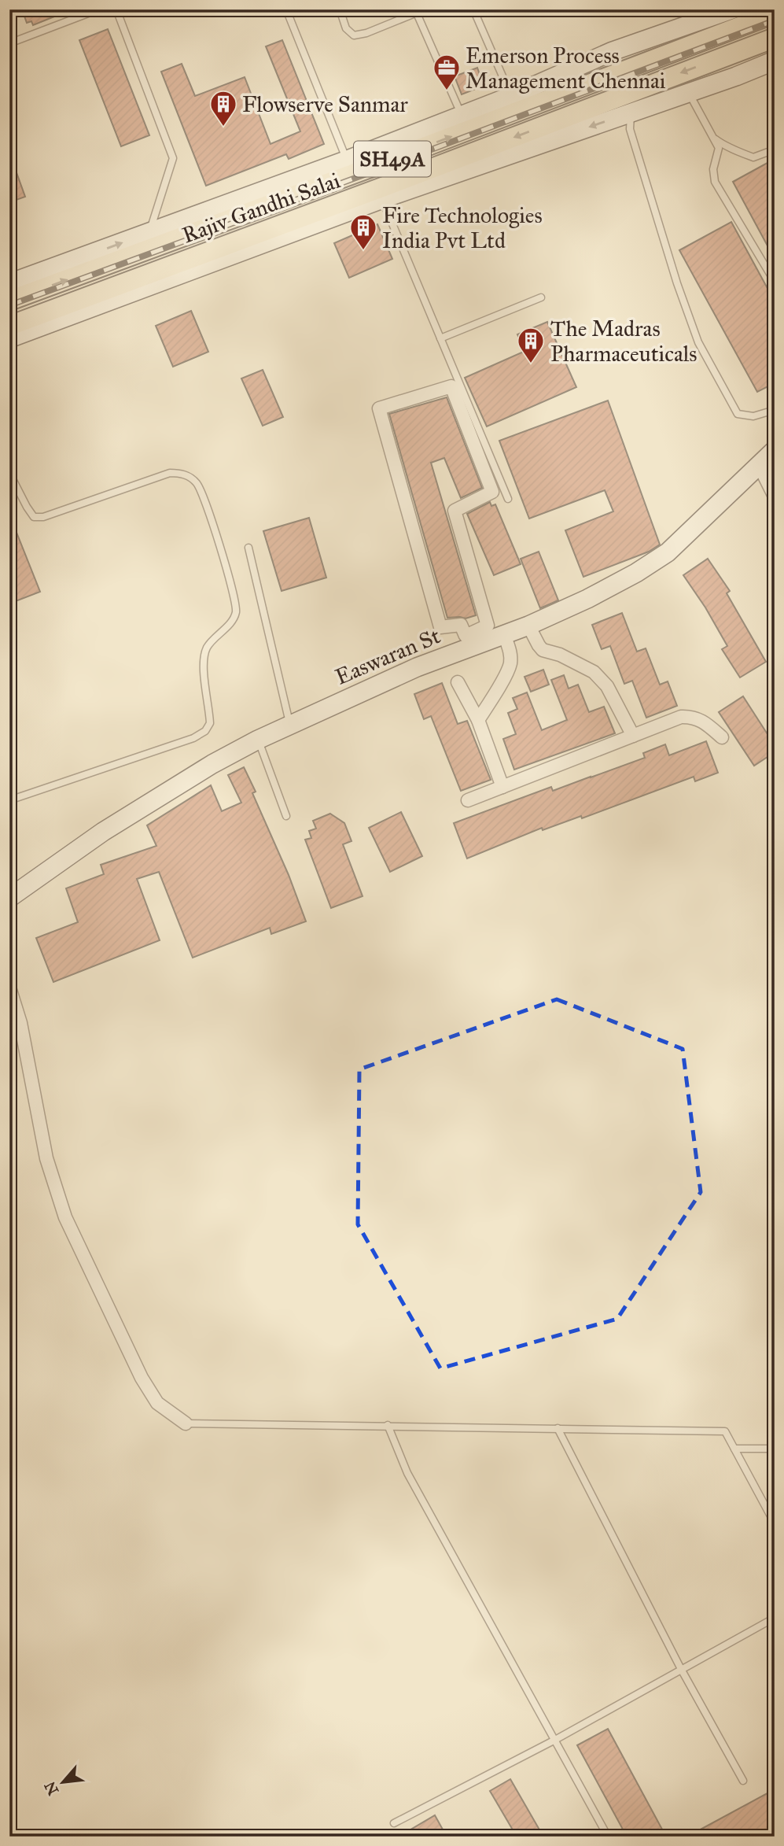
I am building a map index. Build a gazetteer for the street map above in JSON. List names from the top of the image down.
{
  "streets": {
    "main road": ["SH49A", "Rajiv Gandhi Salai"],
    "street": ["Easwaran St"]
  },
  "places": {
    "office": ["Emerson Process Management Chennai"],
    "building": ["Flowserve Sanmar", "Fire Technologies India Pvt Ltd", "The Madras Pharmaceuticals"]
  },
  "north": "bottom left"
}
